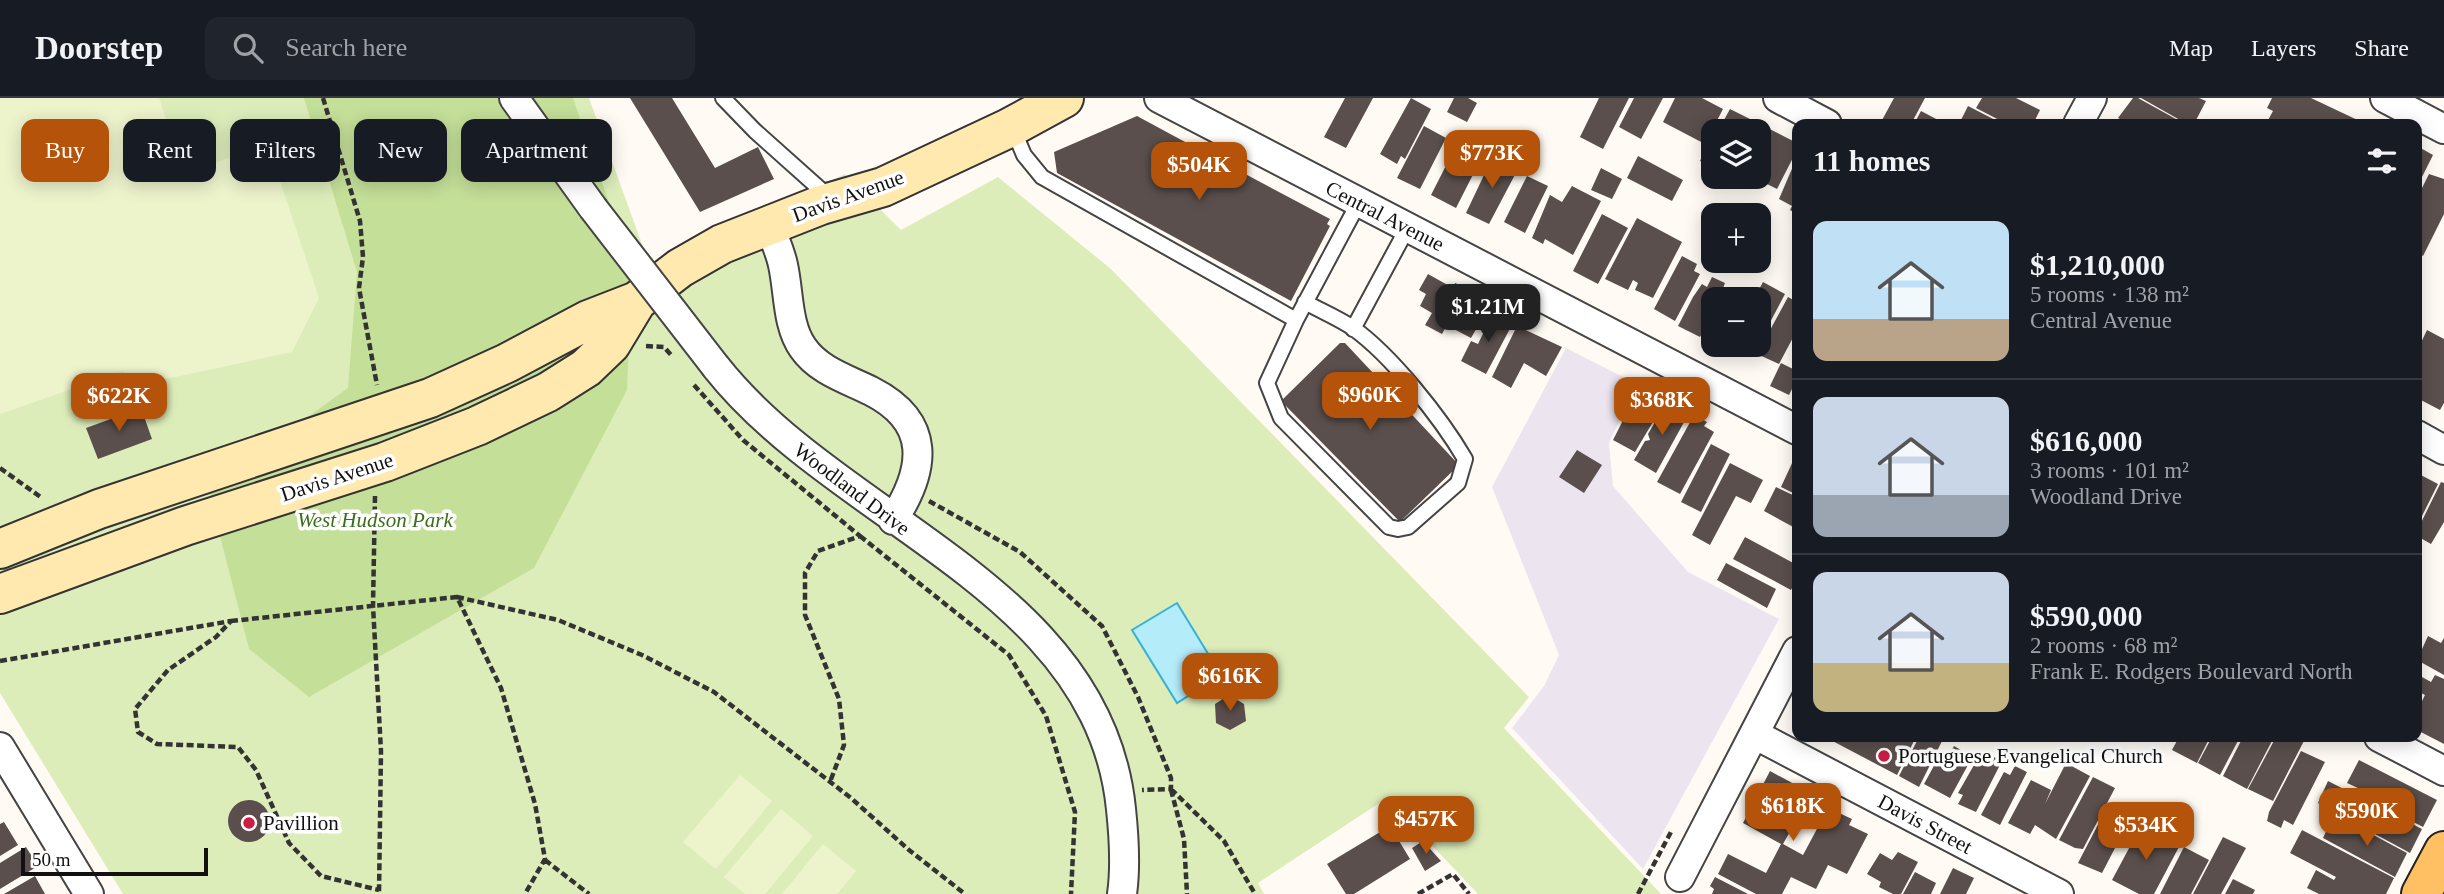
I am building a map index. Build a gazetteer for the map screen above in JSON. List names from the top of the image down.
{
  "streets": {
    "street": [
      "Davis Avenue",
      "Central Avenue",
      "Woodland Drive",
      "Davis Street"
    ]
  },
  "parks": ["West Hudson Park"],
  "places": ["Portuguese Evangelical Church", "Pavillion"],
  "scale_bar": "50 m",
  "page": {
    "header": "Doorstep",
    "search": "Search here",
    "nav": ["Map", "Layers", "Share"],
    "map_buttons": ["+", "−"],
    "chip": [
      "Buy",
      "Rent",
      "Filters",
      "New",
      "Apartment"
    ],
    "heading": "11 homes",
    "price": [
      "$773K",
      "$504K",
      "$1.21M",
      "$960K",
      "$622K",
      "$368K",
      "$616K",
      "$618K",
      "$590K",
      "$457K",
      "$534K"
    ],
    "list": [
      {
        "name": "$1,210,000",
        "note": "5 rooms · 138 m² · Central Avenue"
      },
      {
        "name": "$616,000",
        "note": "3 rooms · 101 m² · Woodland Drive"
      },
      {
        "name": "$590,000",
        "note": "2 rooms · 68 m² · Frank E. Rodgers Boulevard North"
      }
    ],
    "scale": "50 m"
  }
}
